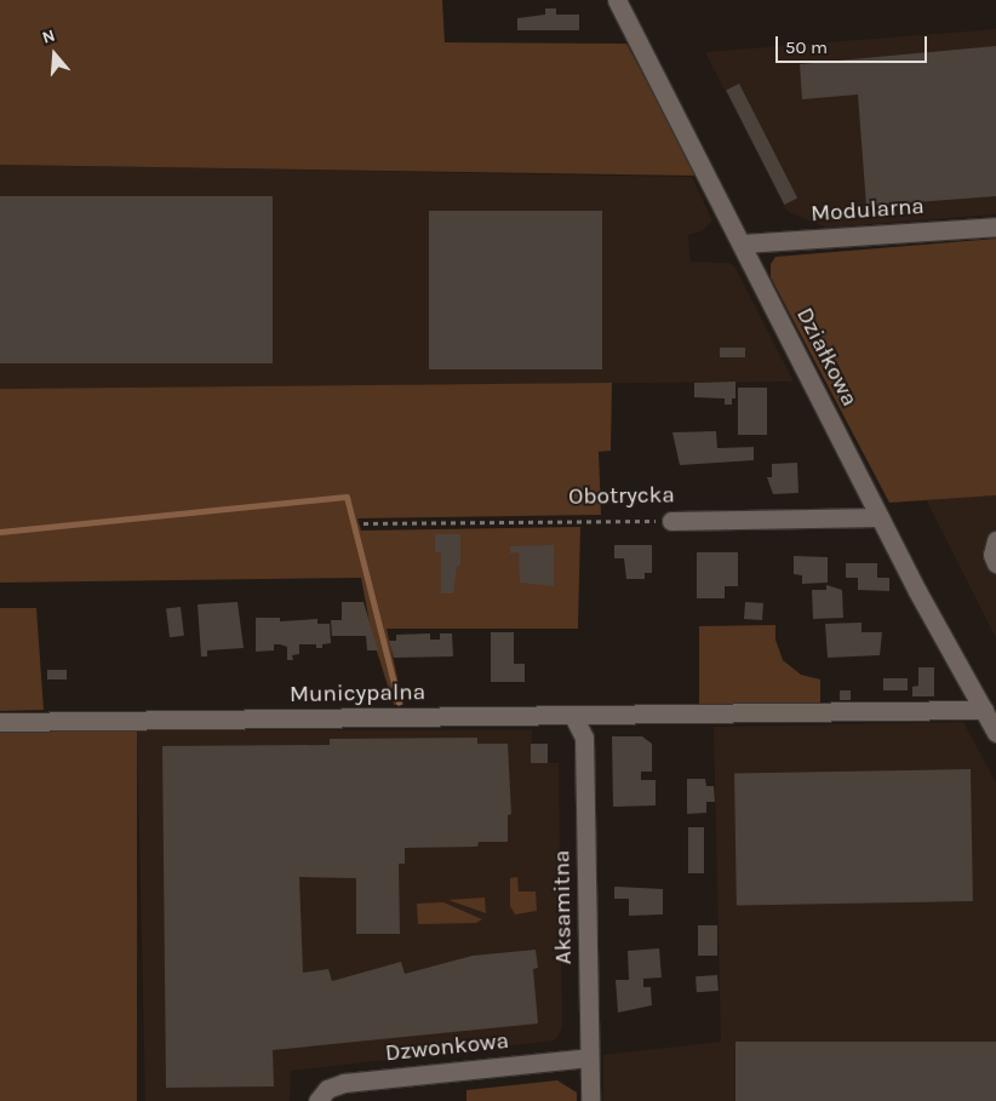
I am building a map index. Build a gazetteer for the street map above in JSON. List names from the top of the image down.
{
  "streets": {
    "street": [
      "Modularna",
      "Działkowa",
      "Obotrycka",
      "Municypalna",
      "Aksamitna",
      "Dzwonkowa"
    ]
  },
  "crossings": [
    ["Modularna", "Działkowa"],
    ["Działkowa", "Obotrycka"],
    ["Działkowa", "Municypalna"],
    ["Municypalna", "Aksamitna"],
    ["Aksamitna", "Dzwonkowa"]
  ],
  "scale_bar": "50 m",
  "north": "top"
}
